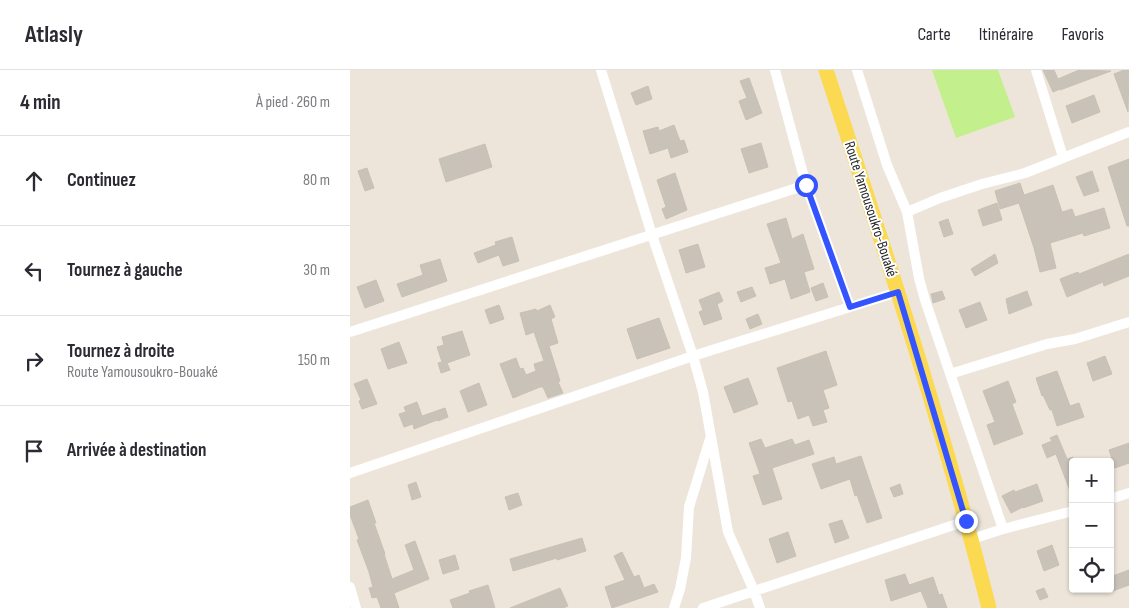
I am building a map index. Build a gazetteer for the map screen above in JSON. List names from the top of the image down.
{
  "streets": {
    "main road": ["Route Yamousoukro-Bouaké"]
  },
  "page": {
    "header": "Atlasly",
    "nav": ["Carte", "Itinéraire", "Favoris"],
    "heading": ["4 min", "À pied · 260 m"],
    "list": [
      ["Continuez", "80 m"],
      ["Tournez à gauche", "30 m"],
      ["Tournez à droite", "Route Yamousoukro-Bouaké", "150 m"],
      "Arrivée à destination"
    ],
    "map_buttons": ["+", "−"]
  }
}
